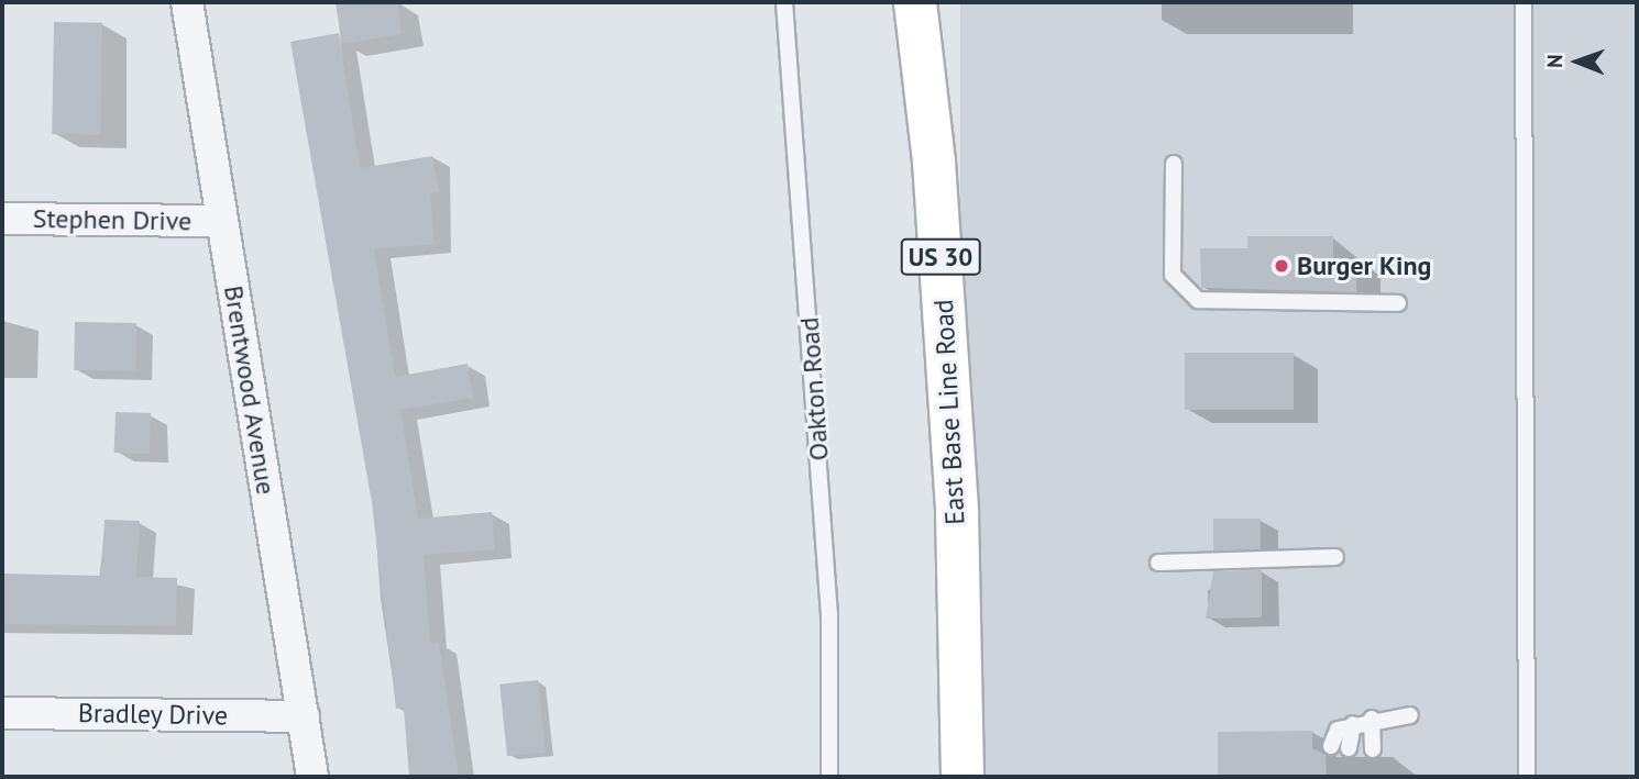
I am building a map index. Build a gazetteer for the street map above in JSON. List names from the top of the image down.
{
  "streets": {
    "main road": ["US 30", "East Base Line Road"],
    "street": ["Stephen Drive", "Brentwood Avenue", "Bradley Drive"],
    "lane": ["Oakton Road"]
  },
  "crossings": [
    ["Stephen Drive", "Brentwood Avenue"],
    ["Brentwood Avenue", "Bradley Drive"]
  ],
  "places": ["Burger King"],
  "north": "left"
}
